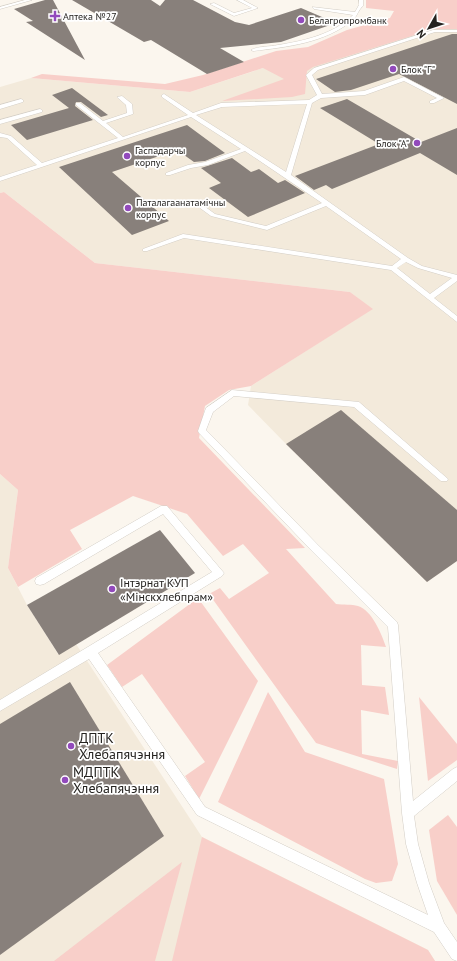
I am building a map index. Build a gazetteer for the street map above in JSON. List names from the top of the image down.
{
  "places": {
    "health": ["Аптека №27"],
    "other": [
      "Белагропромбанк",
      "Блок \"Г\"",
      "Блок \"А\"",
      "Гаспадарчы корпус",
      "Паталагаанатамічны корпус",
      "Інтэрнат КУП «Мінскхлебпрам»",
      "ДПТК Хлебапячэння",
      "МДПТК Хлебапячэння"
    ]
  },
  "north": "bottom left"
}
